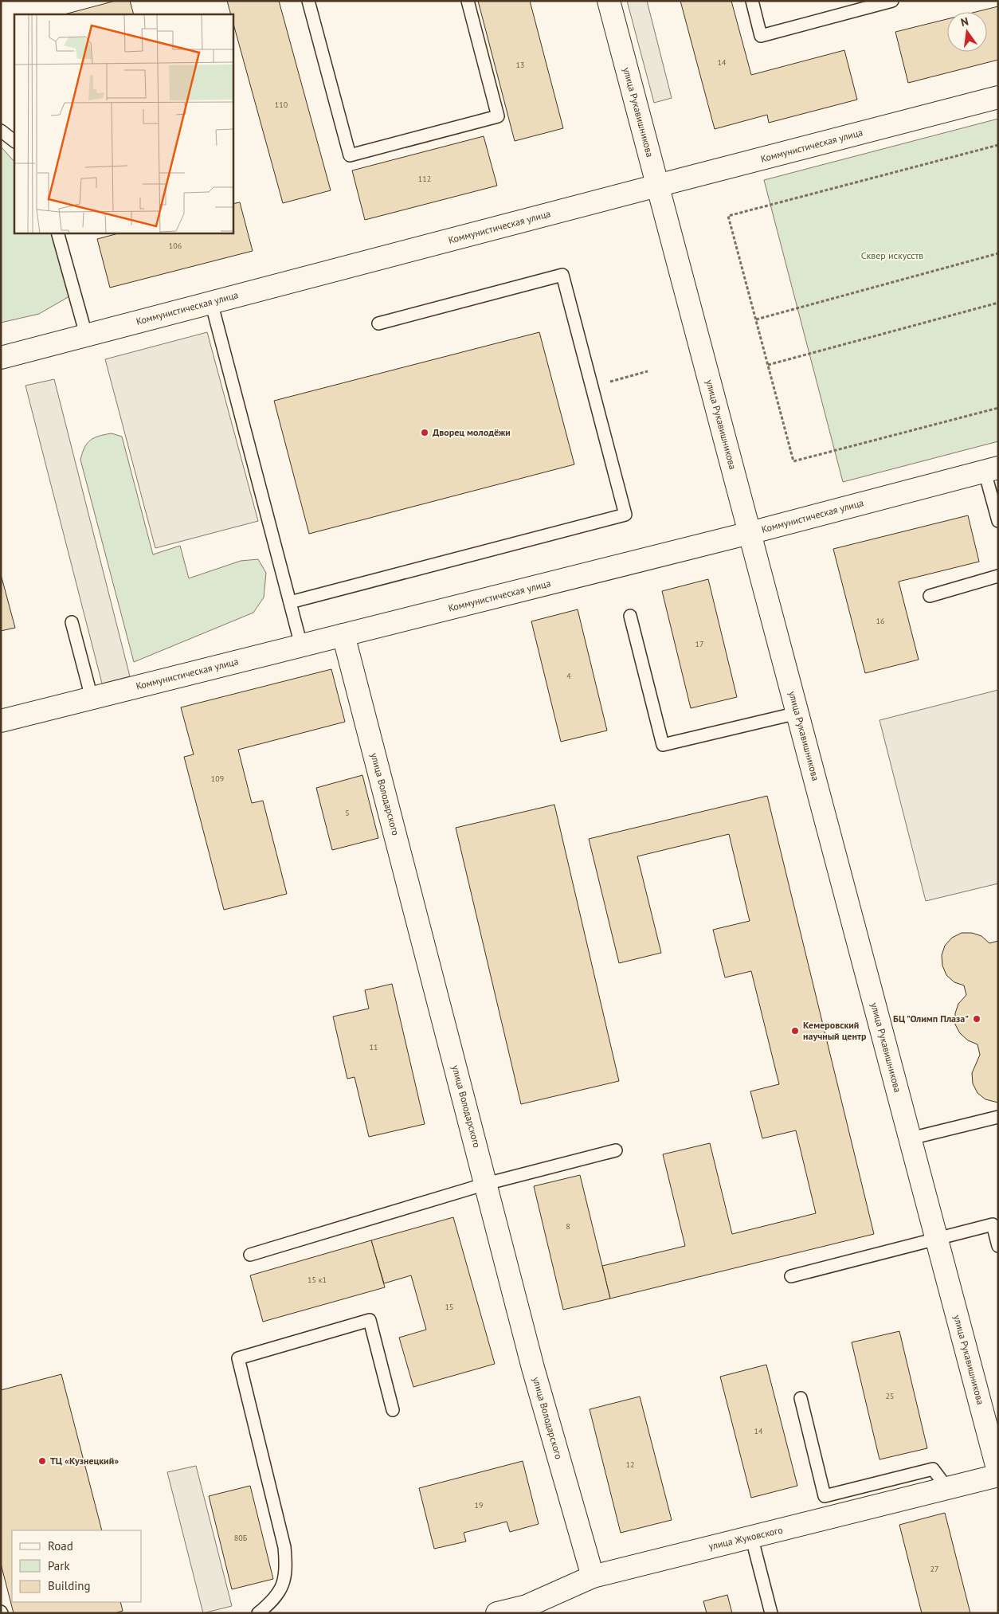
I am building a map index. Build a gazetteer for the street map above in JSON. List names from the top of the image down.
{
  "streets": {
    "street": [
      "улица Рукавишникова",
      "Коммунистическая улица",
      "улица Володарского",
      "улица Жуковского"
    ]
  },
  "crossings": [
    ["улица Рукавишникова", "Коммунистическая улица"],
    ["Коммунистическая улица", "улица Володарского"],
    ["улица Володарского", "улица Жуковского"]
  ],
  "parks": ["Сквер искусств"],
  "places": [
    "Дворец молодёжи",
    "БЦ \"Олимп Плаза\"",
    "Кемеровский научный центр",
    "ТЦ «Кузнецкий»"
  ],
  "house_numbers": [
    "14",
    "13",
    "110",
    "112",
    "106",
    "16",
    "17",
    "4",
    "109",
    "5",
    "11",
    "8",
    "15 к1",
    "15",
    "25",
    "14",
    "12",
    "19",
    "80Б",
    "27"
  ],
  "legend": ["Road", "Park", "Building"],
  "north": "top"
}
